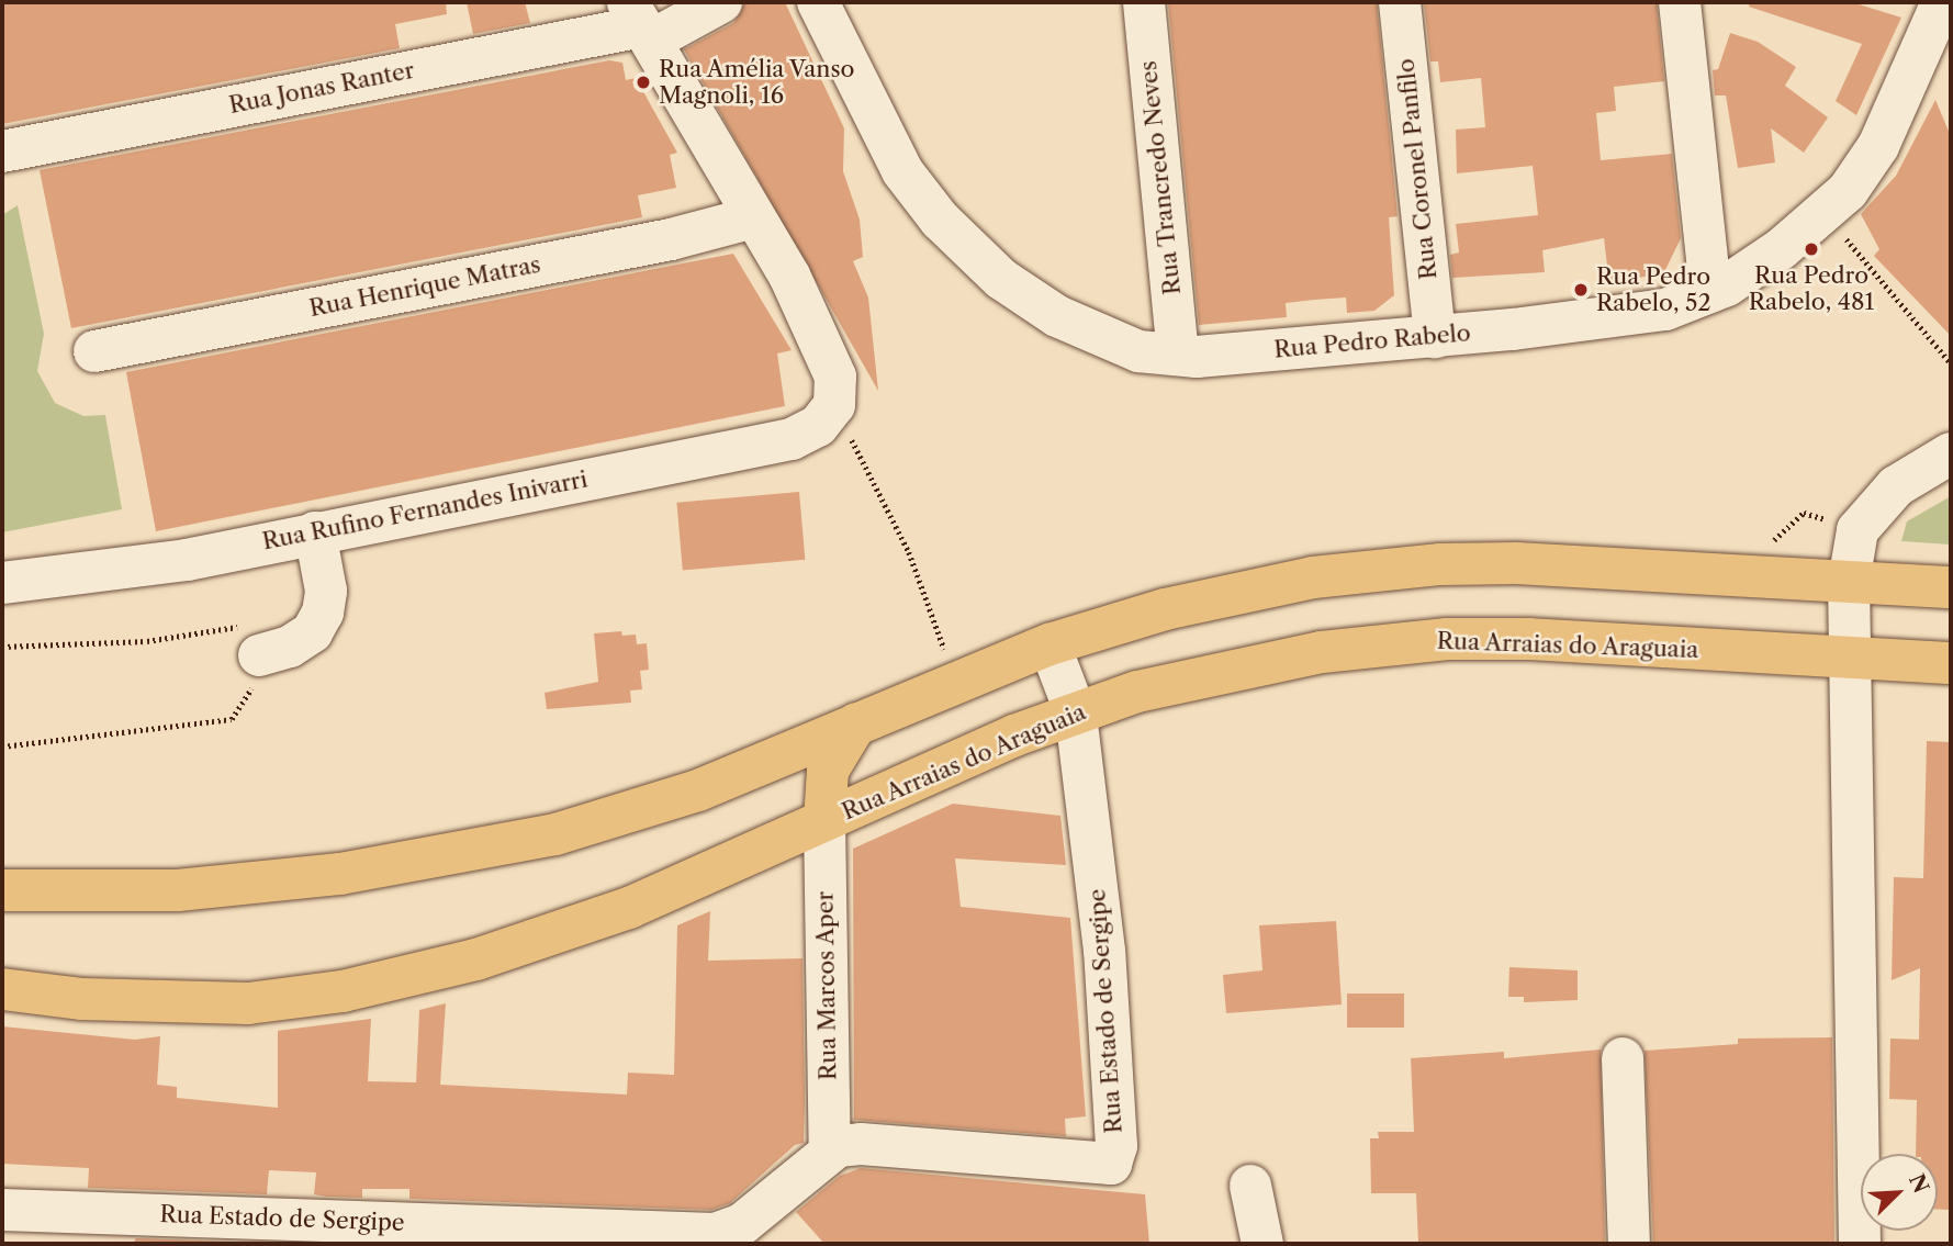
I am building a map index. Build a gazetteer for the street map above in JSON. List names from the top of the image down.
{
  "streets": {
    "main road": ["Rua Arraias do Araguaia"],
    "street": [
      "Rua Jonas Ranter",
      "Rua Coronel Panfilo",
      "Rua Trancredo Neves",
      "Rua Henrique Matras",
      "Rua Pedro Rabelo",
      "Rua Rufino Fernandes Inivarri",
      "Rua Marcos Aper",
      "Rua Estado de Sergipe"
    ]
  },
  "crossings": [
    ["Rua Coronel Panfilo", "Rua Pedro Rabelo"],
    ["Rua Trancredo Neves", "Rua Pedro Rabelo"],
    ["Rua Arraias do Araguaia", "Rua Marcos Aper"],
    ["Rua Arraias do Araguaia", "Rua Estado de Sergipe"],
    ["Rua Marcos Aper", "Rua Estado de Sergipe"]
  ],
  "places": ["Rua Amélia Vanso Magnoli, 16", "Rua Pedro Rabelo, 481", "Rua Pedro Rabelo, 52"],
  "north": "top right"
}
